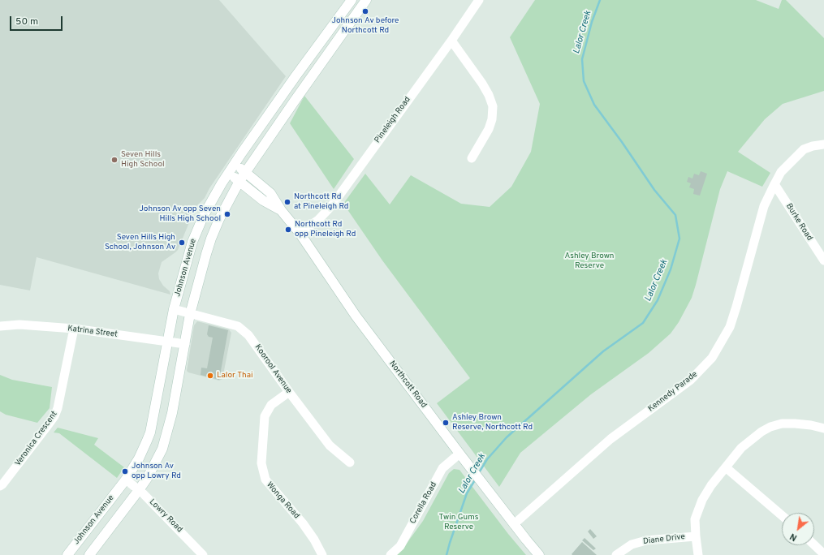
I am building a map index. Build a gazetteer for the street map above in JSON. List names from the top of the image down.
{
  "streets": {
    "main road": ["Johnson Avenue", "Northcott Road"],
    "street": [
      "Pineleigh Road",
      "Burke Road",
      "Katrina Street",
      "Koorool Avenue",
      "Kennedy Parade",
      "Veronica Crescent",
      "Wonga Road",
      "Corella Road",
      "Lowry Road",
      "Diane Drive"
    ]
  },
  "crossings": [
    ["Pineleigh Road", "Northcott Road"],
    ["Burke Road", "Kennedy Parade"],
    ["Johnson Avenue", "Katrina Street"],
    ["Johnson Avenue", "Koorool Avenue"],
    ["Johnson Avenue", "Northcott Road"],
    ["Johnson Avenue", "Lowry Road"],
    ["Katrina Street", "Veronica Crescent"],
    ["Koorool Avenue", "Wonga Road"],
    ["Northcott Road", "Kennedy Parade"],
    ["Northcott Road", "Corella Road"]
  ],
  "water": ["Lalor Creek"],
  "parks": ["Ashley Brown Reserve", "Twin Gums Reserve"],
  "places": [
    "Johnson Av before Northcott Rd",
    "Seven Hills High School",
    "Northcott Rd at Pineleigh Rd",
    "Johnson Av opp Seven Hills High School",
    "Northcott Rd opp Pineleigh Rd",
    "Seven Hills High School, Johnson Av",
    "Lalor Thai",
    "Ashley Brown Reserve, Northcott Rd",
    "Johnson Av opp Lowry Rd"
  ],
  "scale_bar": "50 m",
  "north": "bottom left"
}
